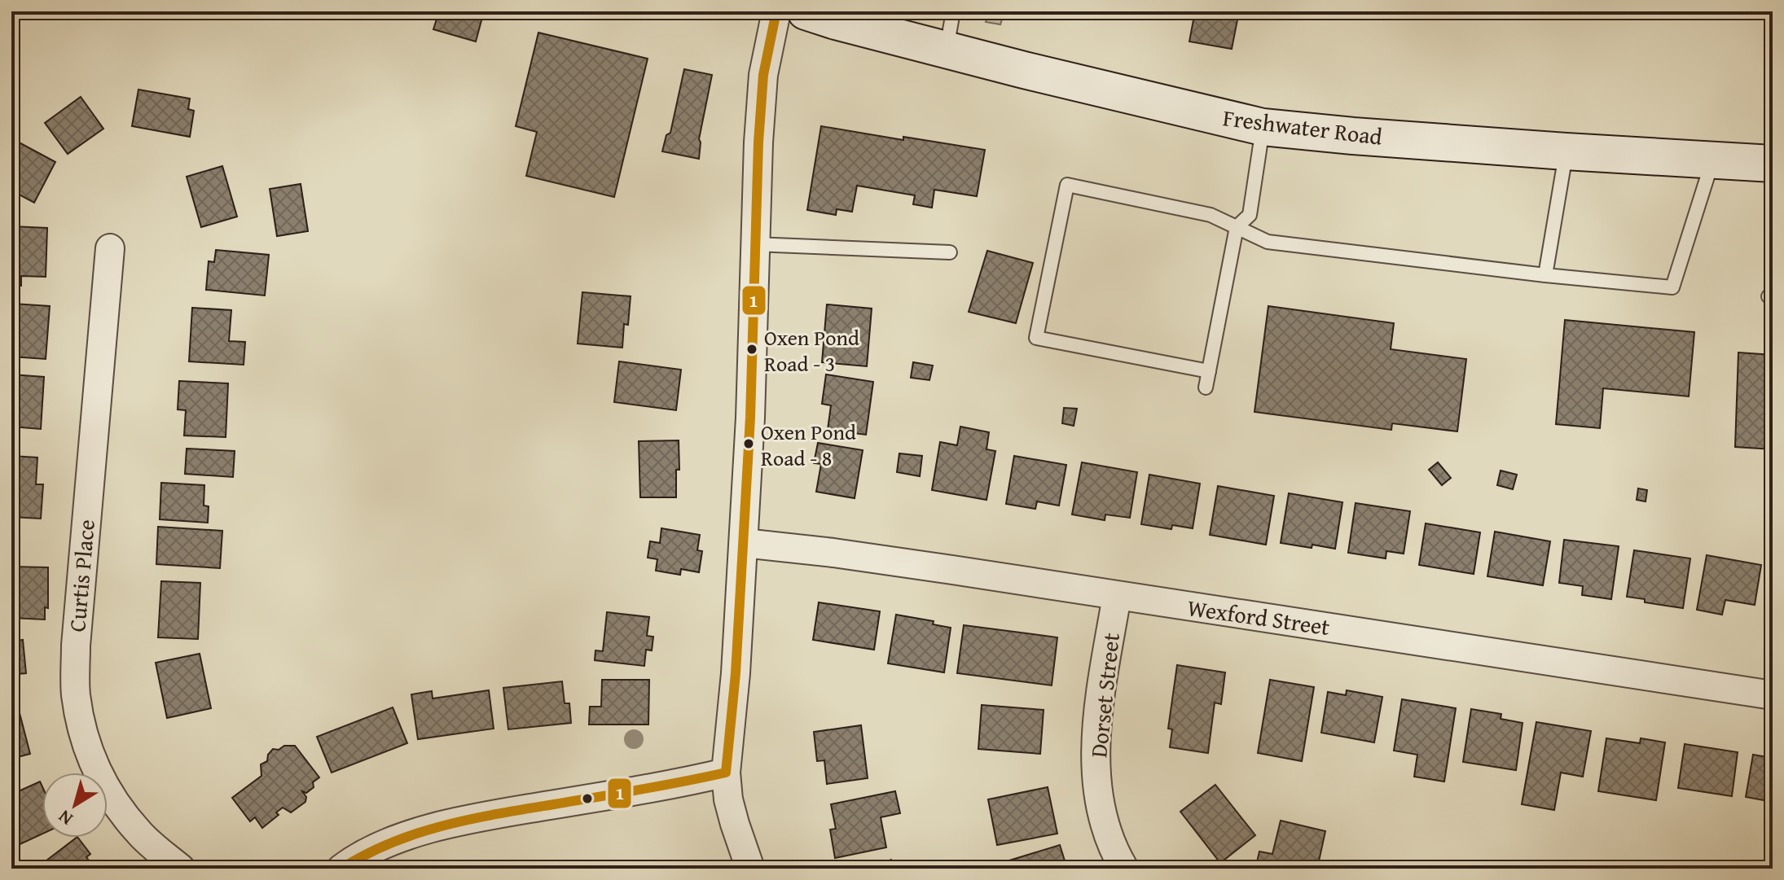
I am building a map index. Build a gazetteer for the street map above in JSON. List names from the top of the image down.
{
  "streets": {
    "main road": ["Freshwater Road"],
    "street": ["Curtis Place", "Wexford Street", "Dorset Street"]
  },
  "crossings": [
    ["Wexford Street", "Dorset Street"]
  ],
  "places": ["Oxen Pond Road - 3", "Oxen Pond Road - 8"],
  "lines": ["transit line 1"],
  "north": "bottom left"
}
